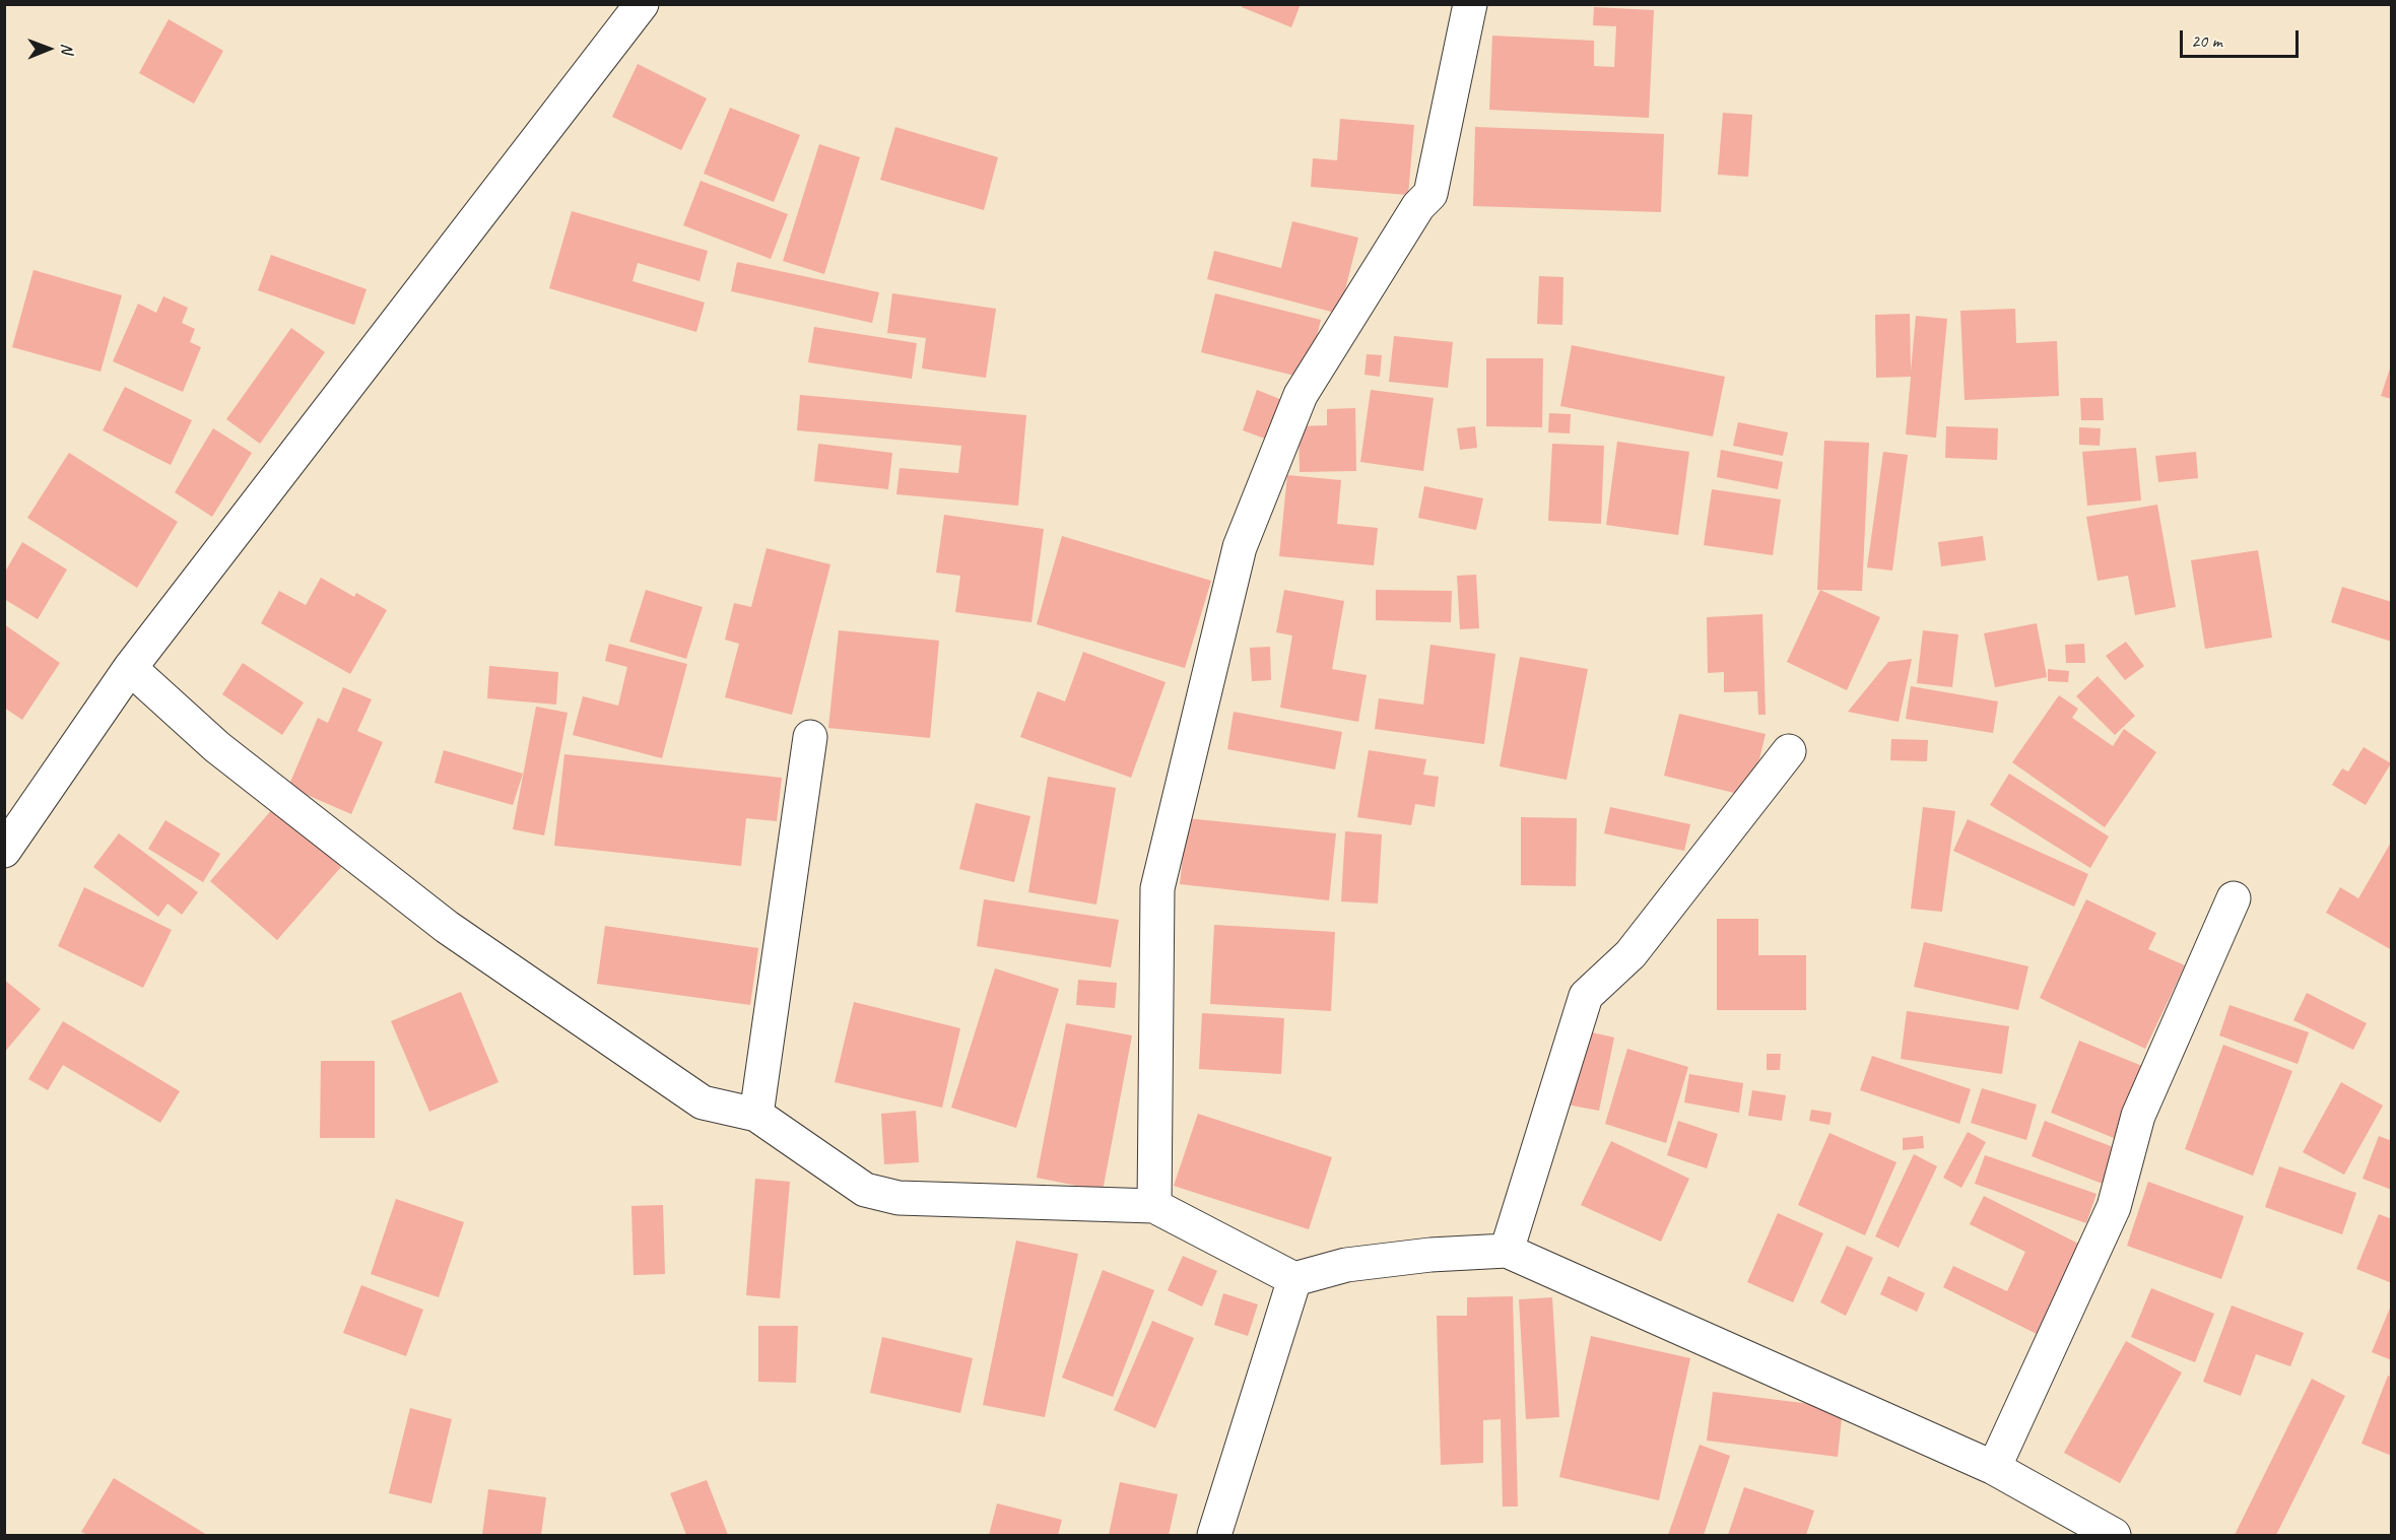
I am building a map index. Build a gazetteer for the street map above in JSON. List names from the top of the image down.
{
  "scale_bar": "20 m",
  "north": "right"
}
